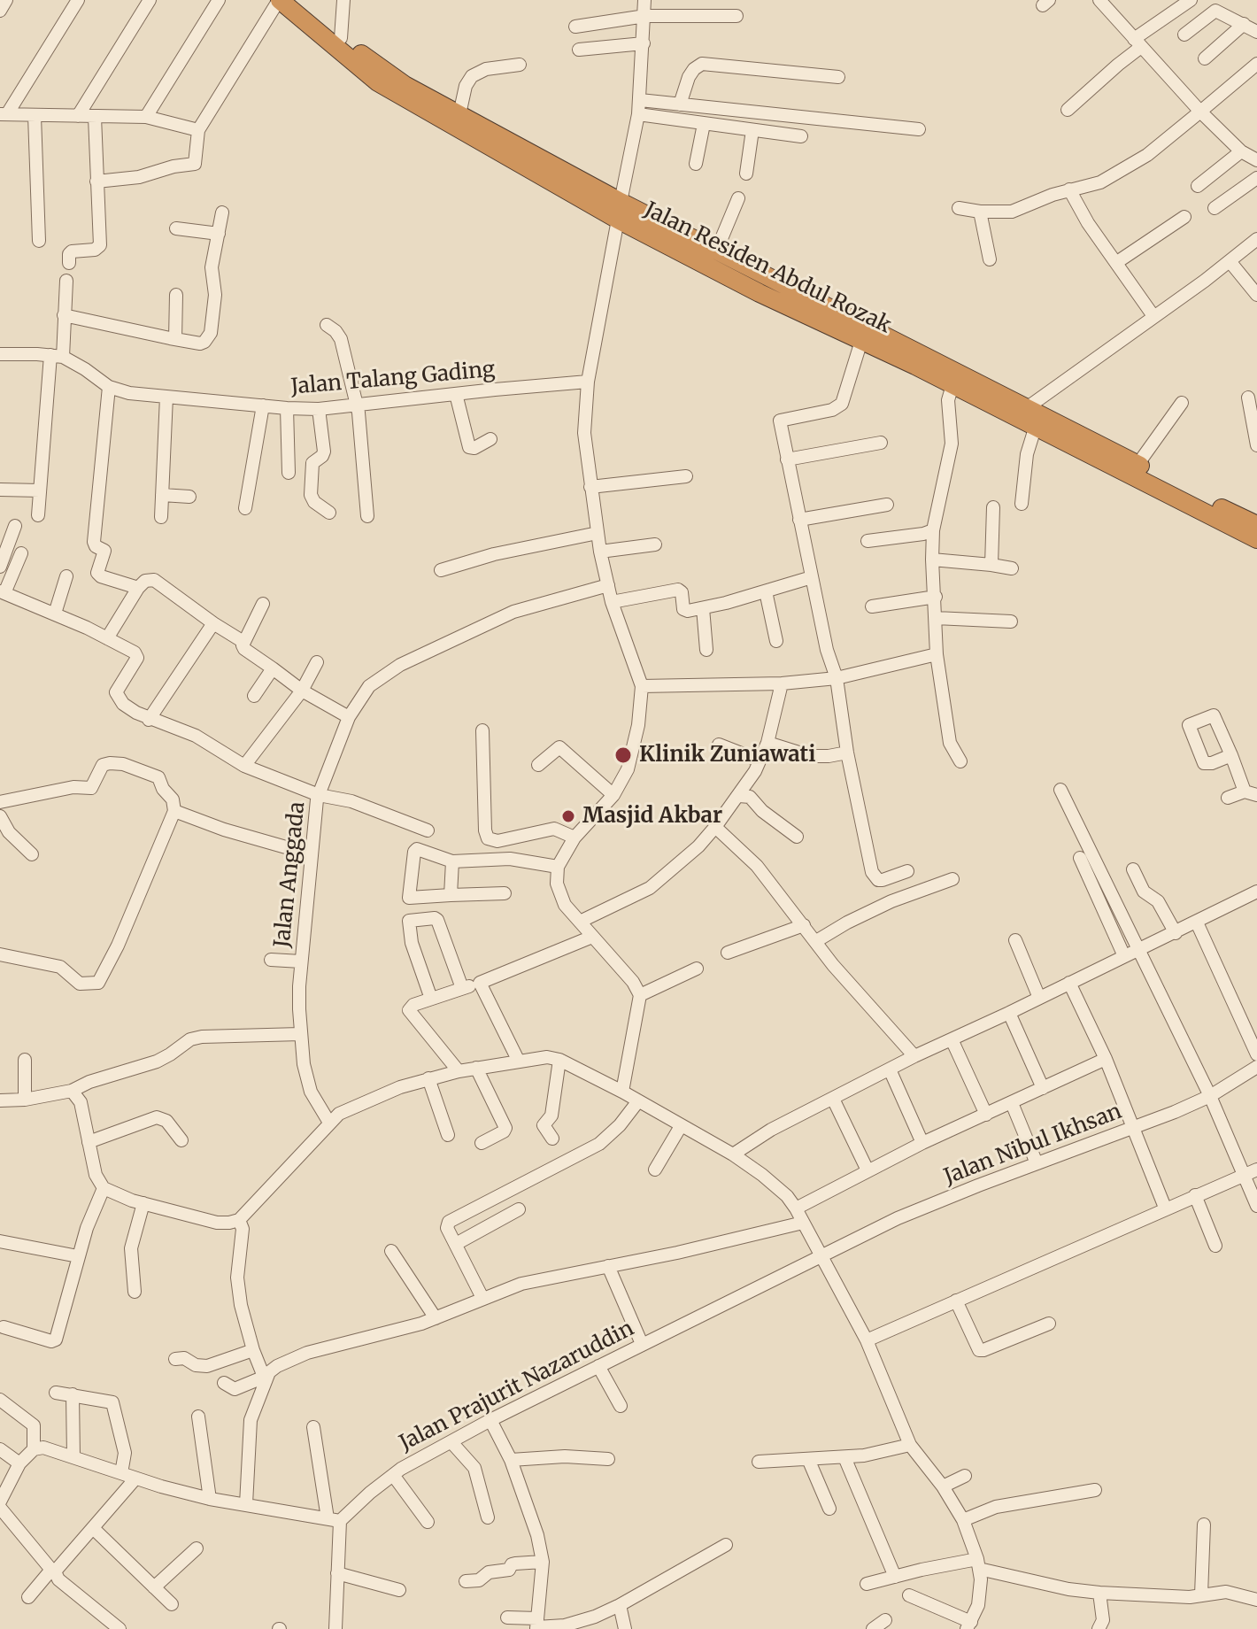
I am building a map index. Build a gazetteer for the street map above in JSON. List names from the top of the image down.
{
  "streets": {
    "highway": ["Jalan Residen Abdul Rozak"],
    "street": [
      "Jalan Talang Gading",
      "Jalan Anggada",
      "Jalan Nibul Ikhsan",
      "Jalan Prajurit Nazaruddin"
    ]
  },
  "crossings": [
    ["Jalan Nibul Ikhsan", "Jalan Prajurit Nazaruddin"]
  ],
  "places": ["Klinik Zuniawati", "Masjid Akbar"]
}
